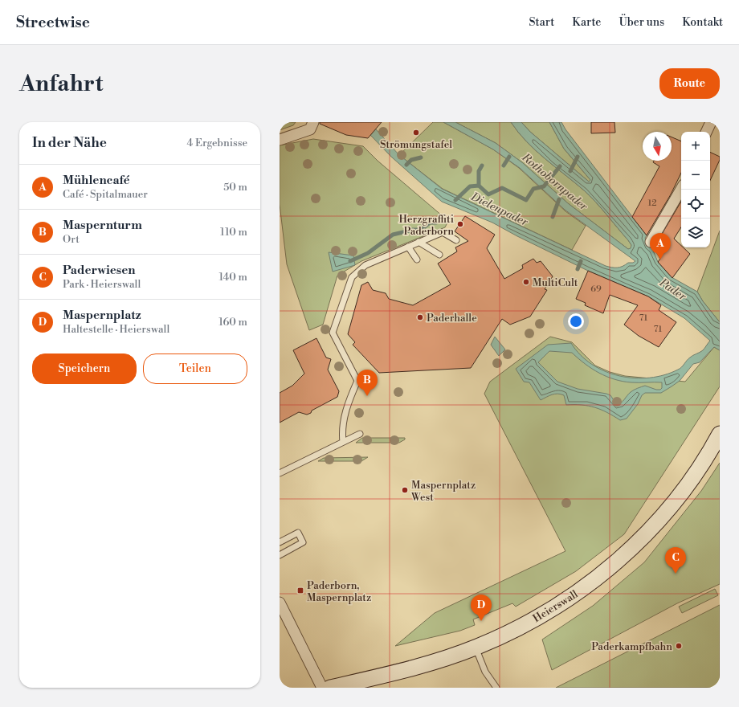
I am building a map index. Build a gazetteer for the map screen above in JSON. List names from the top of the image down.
{
  "streets": {
    "main road": ["Heierswall"]
  },
  "water": ["Rothobornpader", "Dielenpader", "Pader"],
  "places": {
    "other": [
      "Strömungstafel",
      "Herzgraffiti Paderborn",
      "MultiCult",
      "Paderhalle",
      "Maspernplatz West",
      "Paderkampfbahn"
    ],
    "transit": ["Paderborn, Maspernplatz"]
  },
  "house_numbers": [
    "12",
    "69",
    "71",
    "71"
  ],
  "north": "bottom",
  "page": {
    "header": "Streetwise",
    "nav": [
      "Start",
      "Karte",
      "Über uns",
      "Kontakt"
    ],
    "buttons": [
      "Route",
      ["Speichern", "Teilen"]
    ],
    "title": "Anfahrt",
    "heading": ["In der Nähe", "4 Ergebnisse"],
    "map_buttons": ["+", "−"],
    "list": [
      {
        "mark": "A",
        "name": "Mühlencafé",
        "note": "Café · Spitalmauer",
        "value": "50 m"
      },
      {
        "mark": "B",
        "name": "Maspernturm",
        "note": "Ort",
        "value": "110 m"
      },
      {
        "mark": "C",
        "name": "Paderwiesen",
        "note": "Park · Heierswall",
        "value": "140 m"
      },
      {
        "mark": "D",
        "name": "Maspernplatz",
        "note": "Haltestelle · Heierswall",
        "value": "160 m"
      }
    ],
    "pins": [
      "A",
      "B",
      "C",
      "D"
    ]
  }
}
